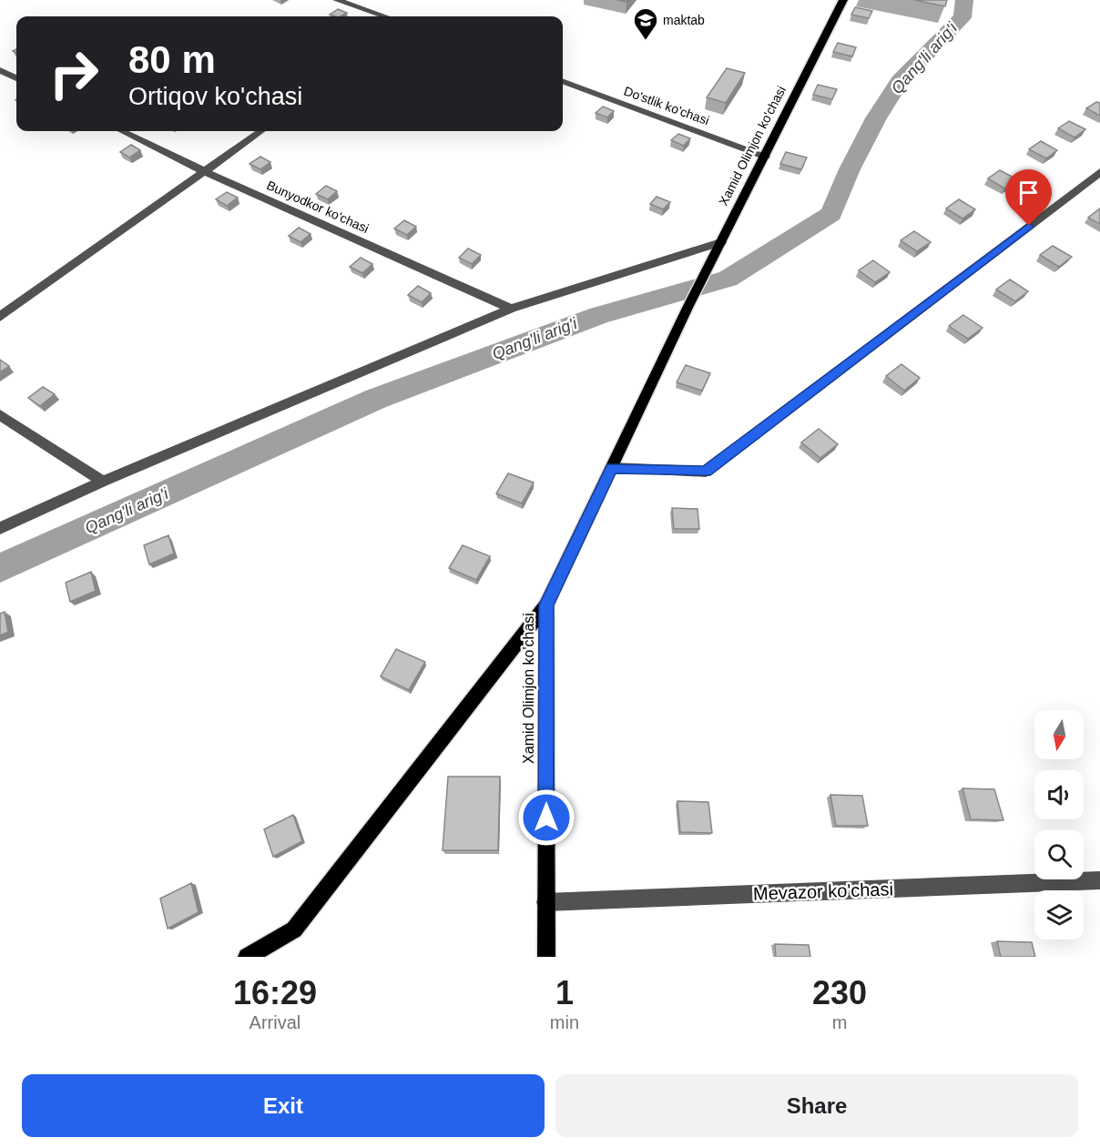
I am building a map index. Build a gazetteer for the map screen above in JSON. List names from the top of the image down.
{
  "streets": {
    "main road": ["Xamid Olimjon ko'chasi"],
    "street": ["Do'stlik ko'chasi", "Bunyodkor ko'chasi", "Mevazor ko'chasi"]
  },
  "crossings": [
    ["Do'stlik ko'chasi", "Xamid Olimjon ko'chasi"],
    ["Xamid Olimjon ko'chasi", "Mevazor ko'chasi"]
  ],
  "water": ["Qang'li arig'i"],
  "places": {
    "school or university": ["maktab"]
  },
  "north": "bottom",
  "page": {
    "turn": ["80 m", "Ortiqov ko'chasi"],
    "eta": [
      "16:29",
      "Arrival",
      "1",
      "min",
      "230",
      "m"
    ],
    "buttons": ["Exit", "Share"]
  }
}
